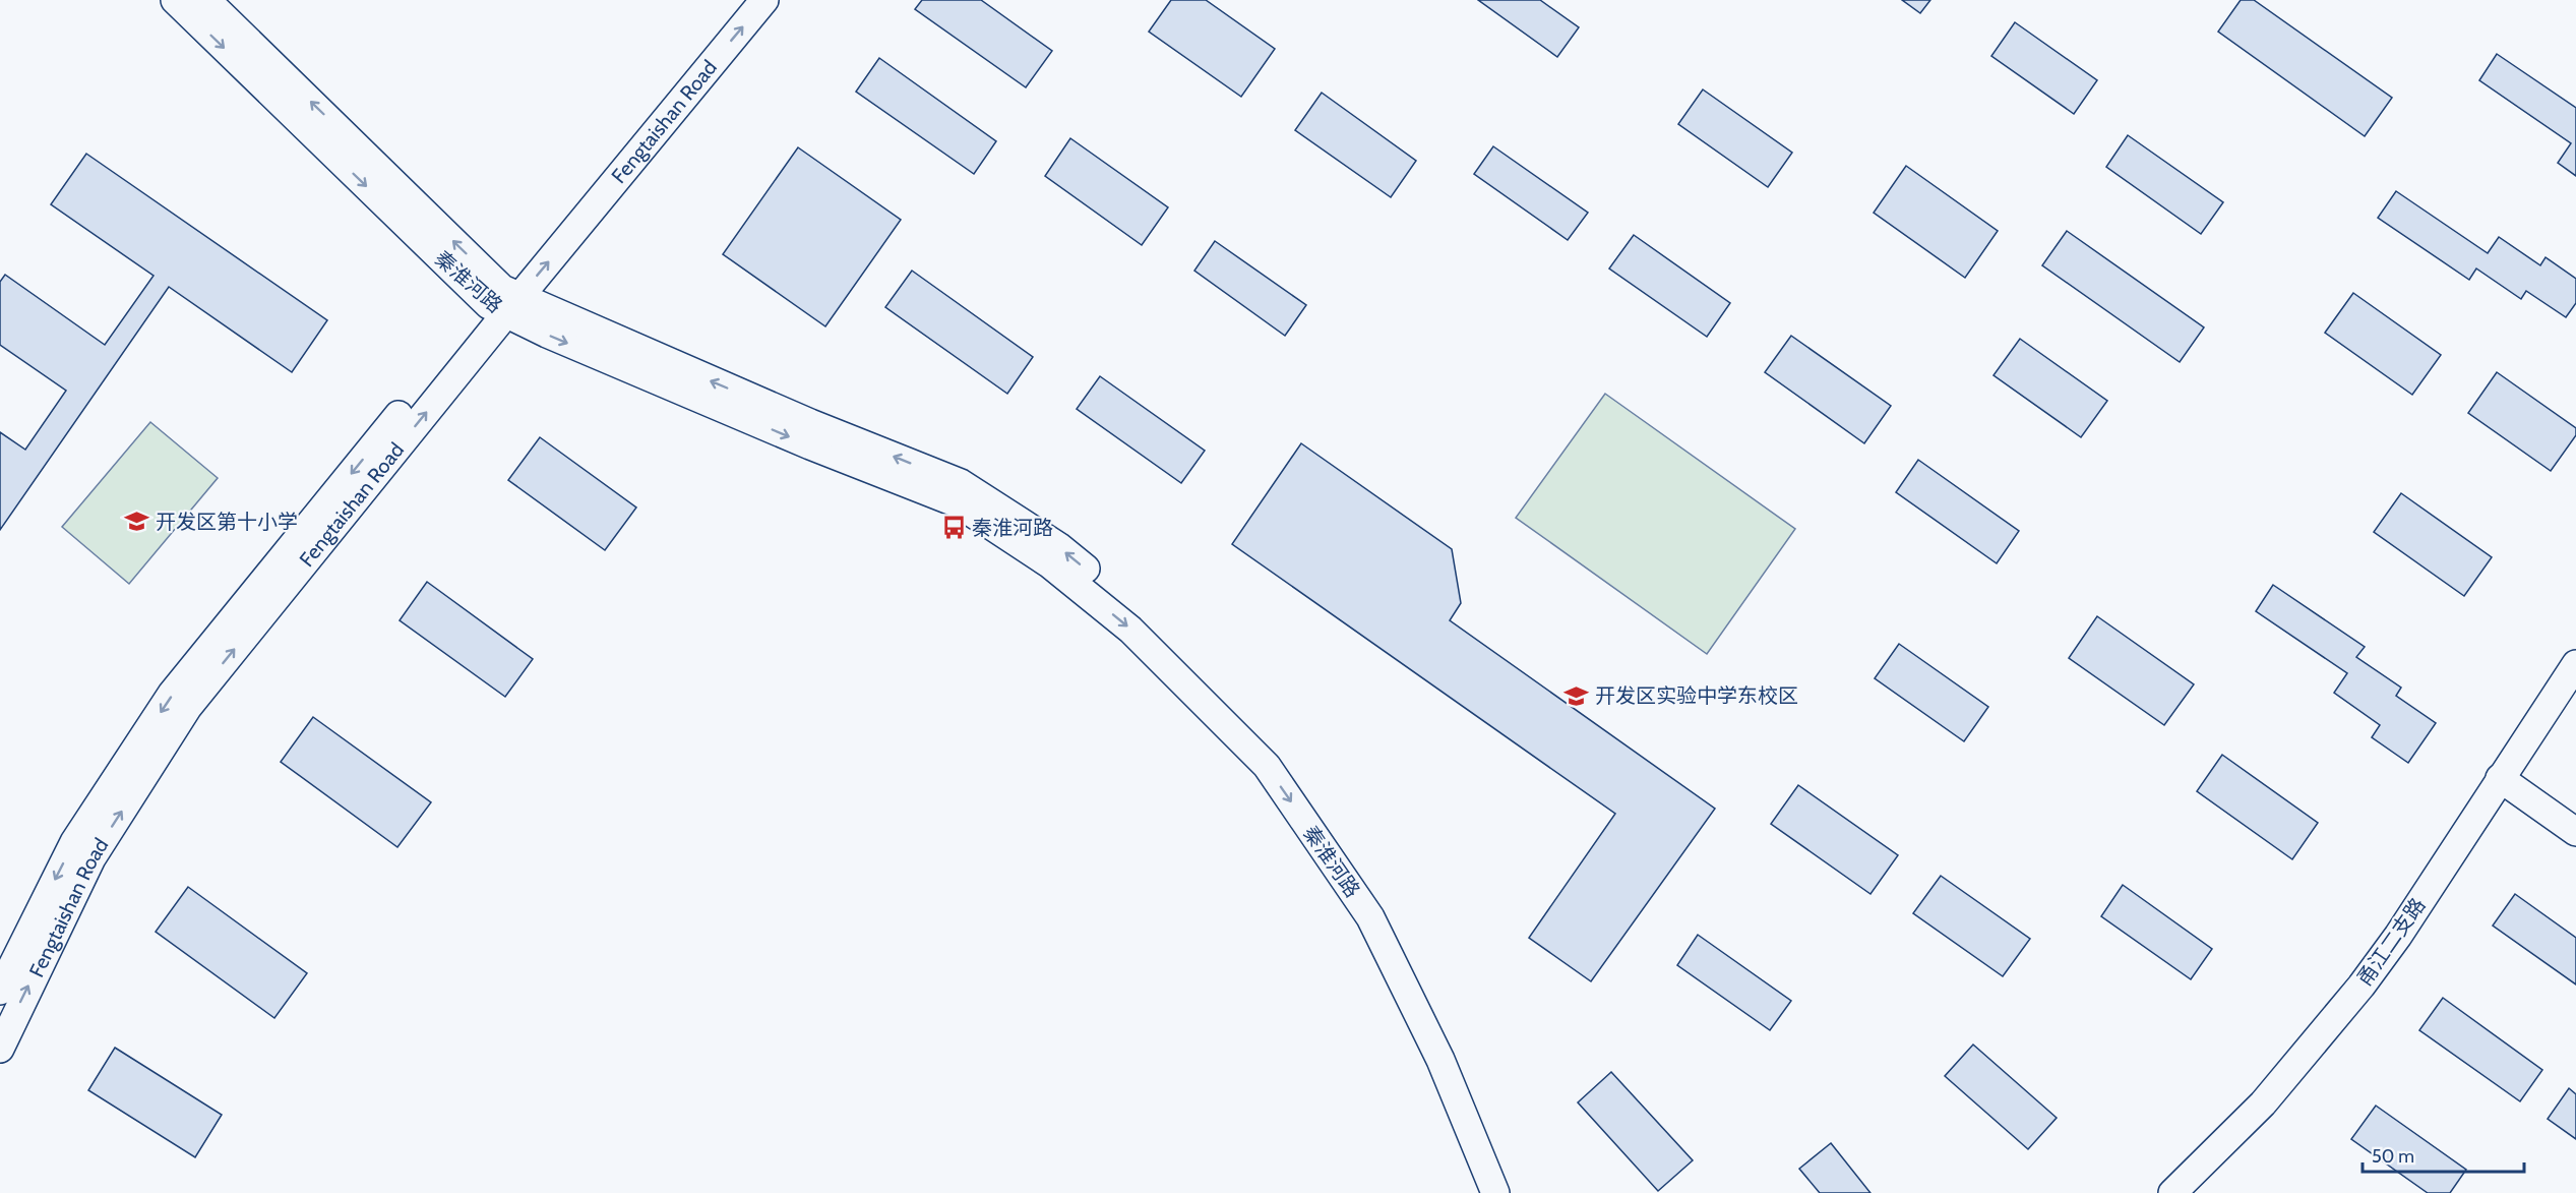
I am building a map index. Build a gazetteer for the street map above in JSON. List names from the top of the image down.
{
  "streets": {
    "main road": ["Fengtaishan Road", "秦淮河路", "甬江二支路"]
  },
  "crossings": [
    ["Fengtaishan Road", "秦淮河路"]
  ],
  "places": {
    "school or university": ["开发区第十小学", "开发区实验中学东校区"],
    "bus stop": ["秦淮河路"]
  },
  "scale_bar": "50 m"
}
